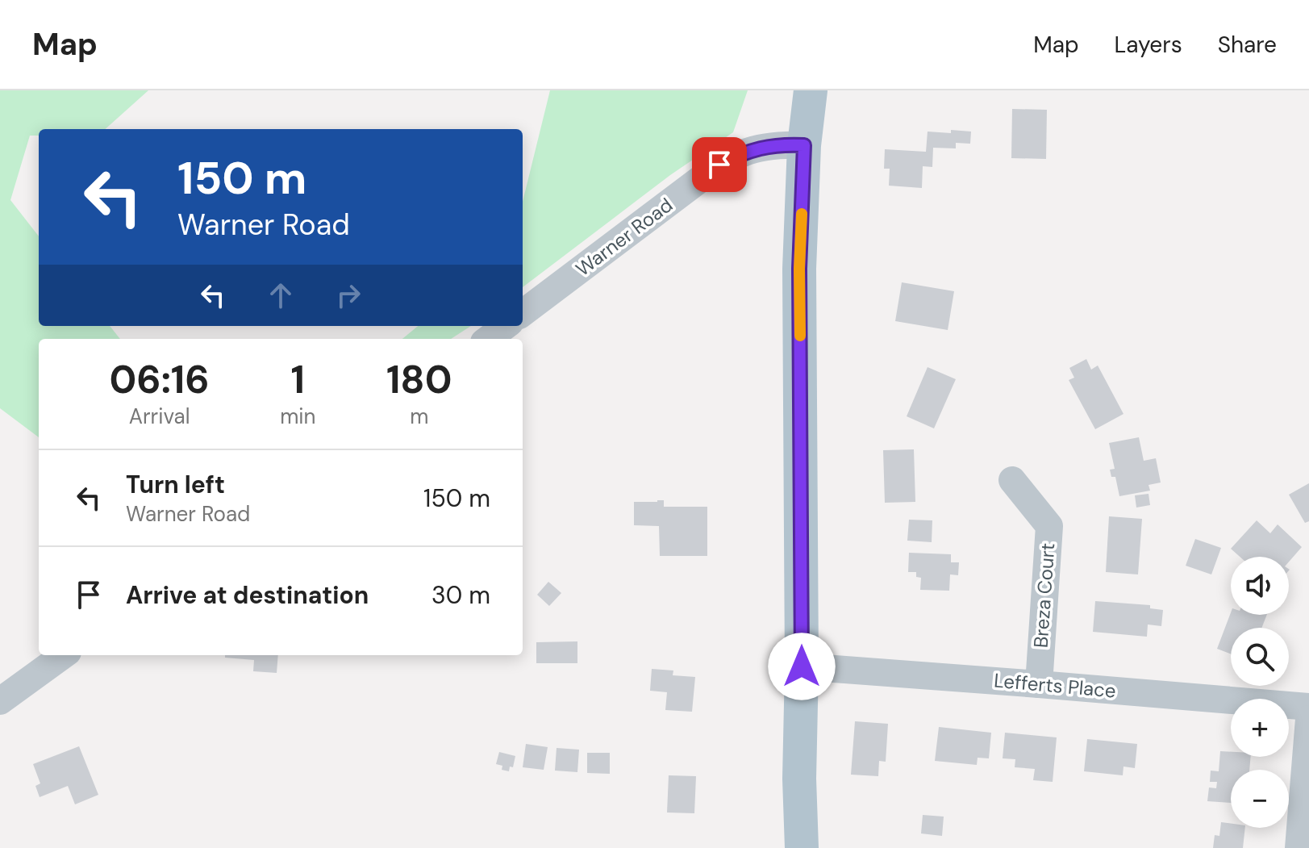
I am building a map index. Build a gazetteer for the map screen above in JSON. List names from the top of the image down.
{
  "streets": {
    "street": ["Warner Road", "Breza Court", "Lefferts Place"]
  },
  "crossings": [
    ["Breza Court", "Lefferts Place"]
  ],
  "page": {
    "header": "Map",
    "nav": ["Map", "Layers", "Share"],
    "turn": ["150 m", "Warner Road"],
    "eta": [
      "06:16",
      "Arrival",
      "1",
      "min",
      "180",
      "m"
    ],
    "list": [
      {
        "name": "Turn left",
        "note": "Warner Road",
        "value": "150 m"
      },
      {
        "name": "Arrive at destination",
        "value": "30 m"
      }
    ],
    "map_buttons": ["+", "−"]
  }
}
